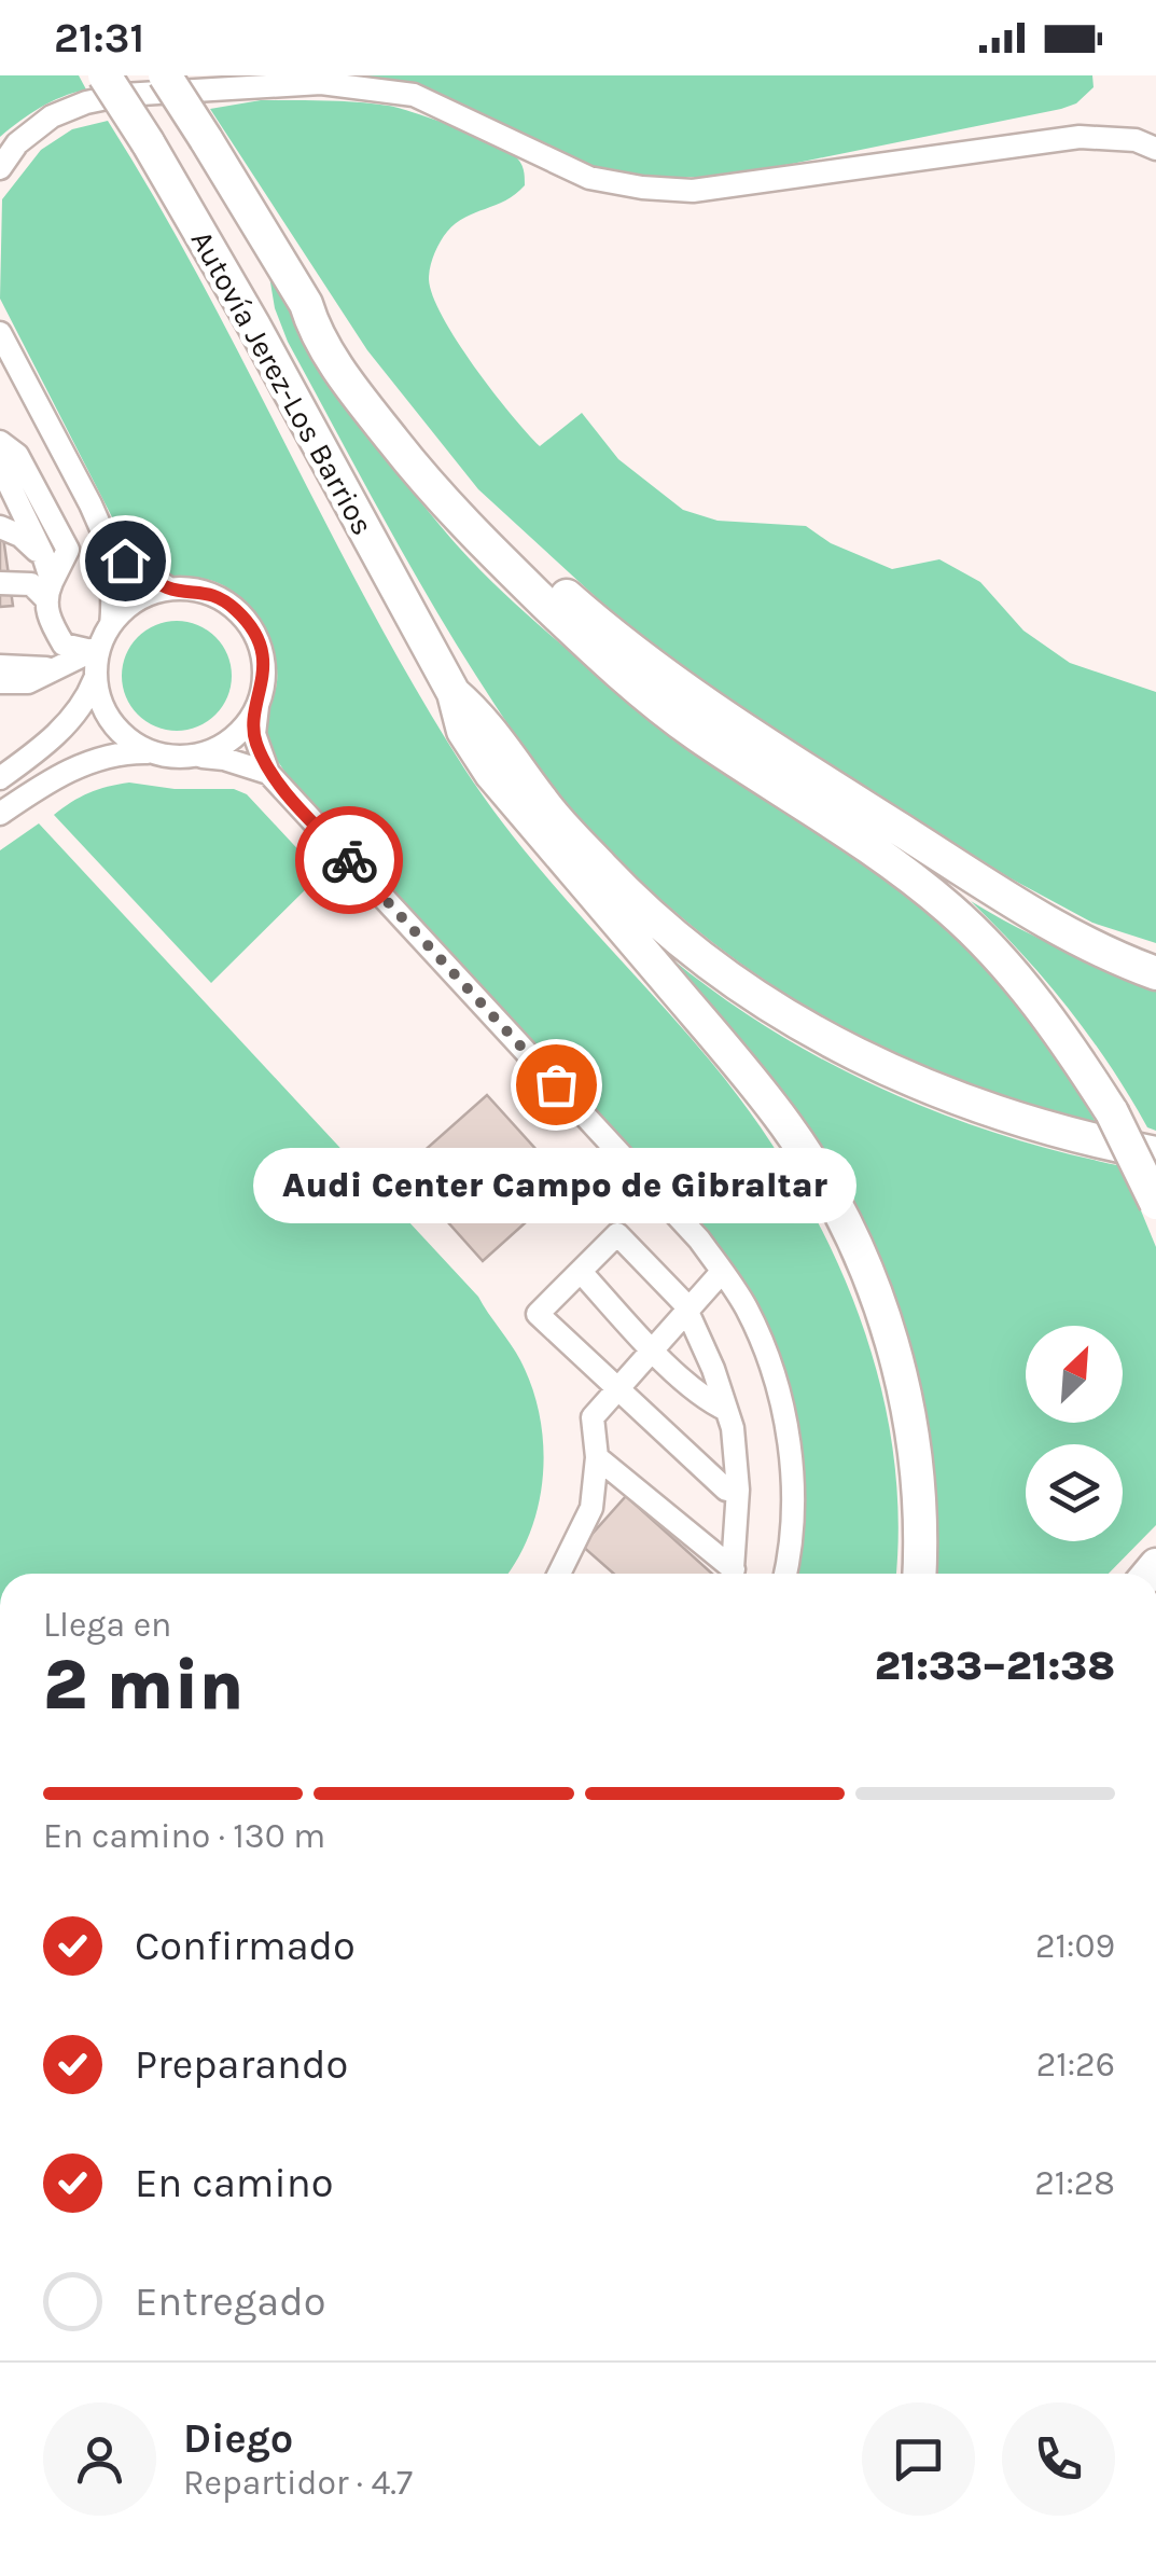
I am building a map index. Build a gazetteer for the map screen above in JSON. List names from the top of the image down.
{
  "streets": {
    "highway": ["Autovía Jerez-Los Barrios"]
  },
  "places": ["Audi Center Campo de Gibraltar"],
  "north": "top right",
  "page": {
    "status": "21:31",
    "bubble": "Audi Center Campo de Gibraltar",
    "heading": ["2 min", "Llega en", "21:33–21:38"],
    "panel": ["Diego", "Repartidor · 4.7"],
    "bar": "En camino · 130 m",
    "list": [
      ["Confirmado", "21:09"],
      ["Preparando", "21:26"],
      ["En camino", "21:28"],
      "Entregado"
    ]
  }
}
